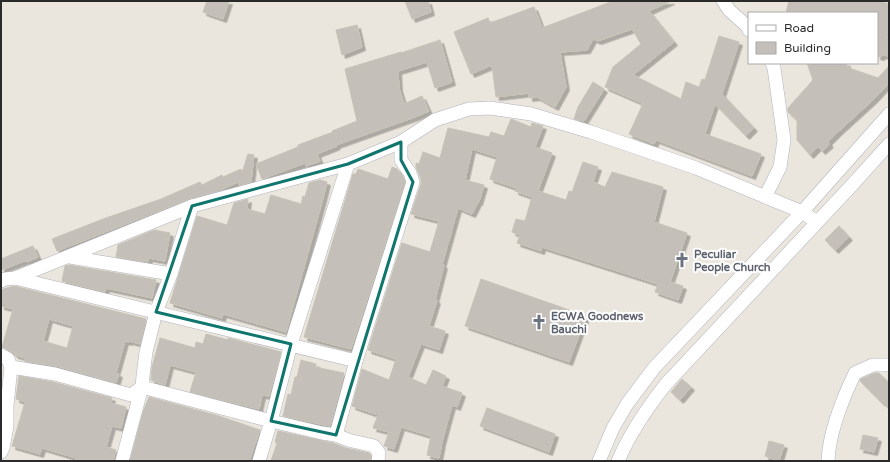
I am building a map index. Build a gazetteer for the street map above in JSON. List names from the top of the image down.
{
  "places": {
    "church": ["Peculiar People Church", "ECWA Goodnews Bauchi"]
  },
  "legend": ["Road", "Building"]
}
